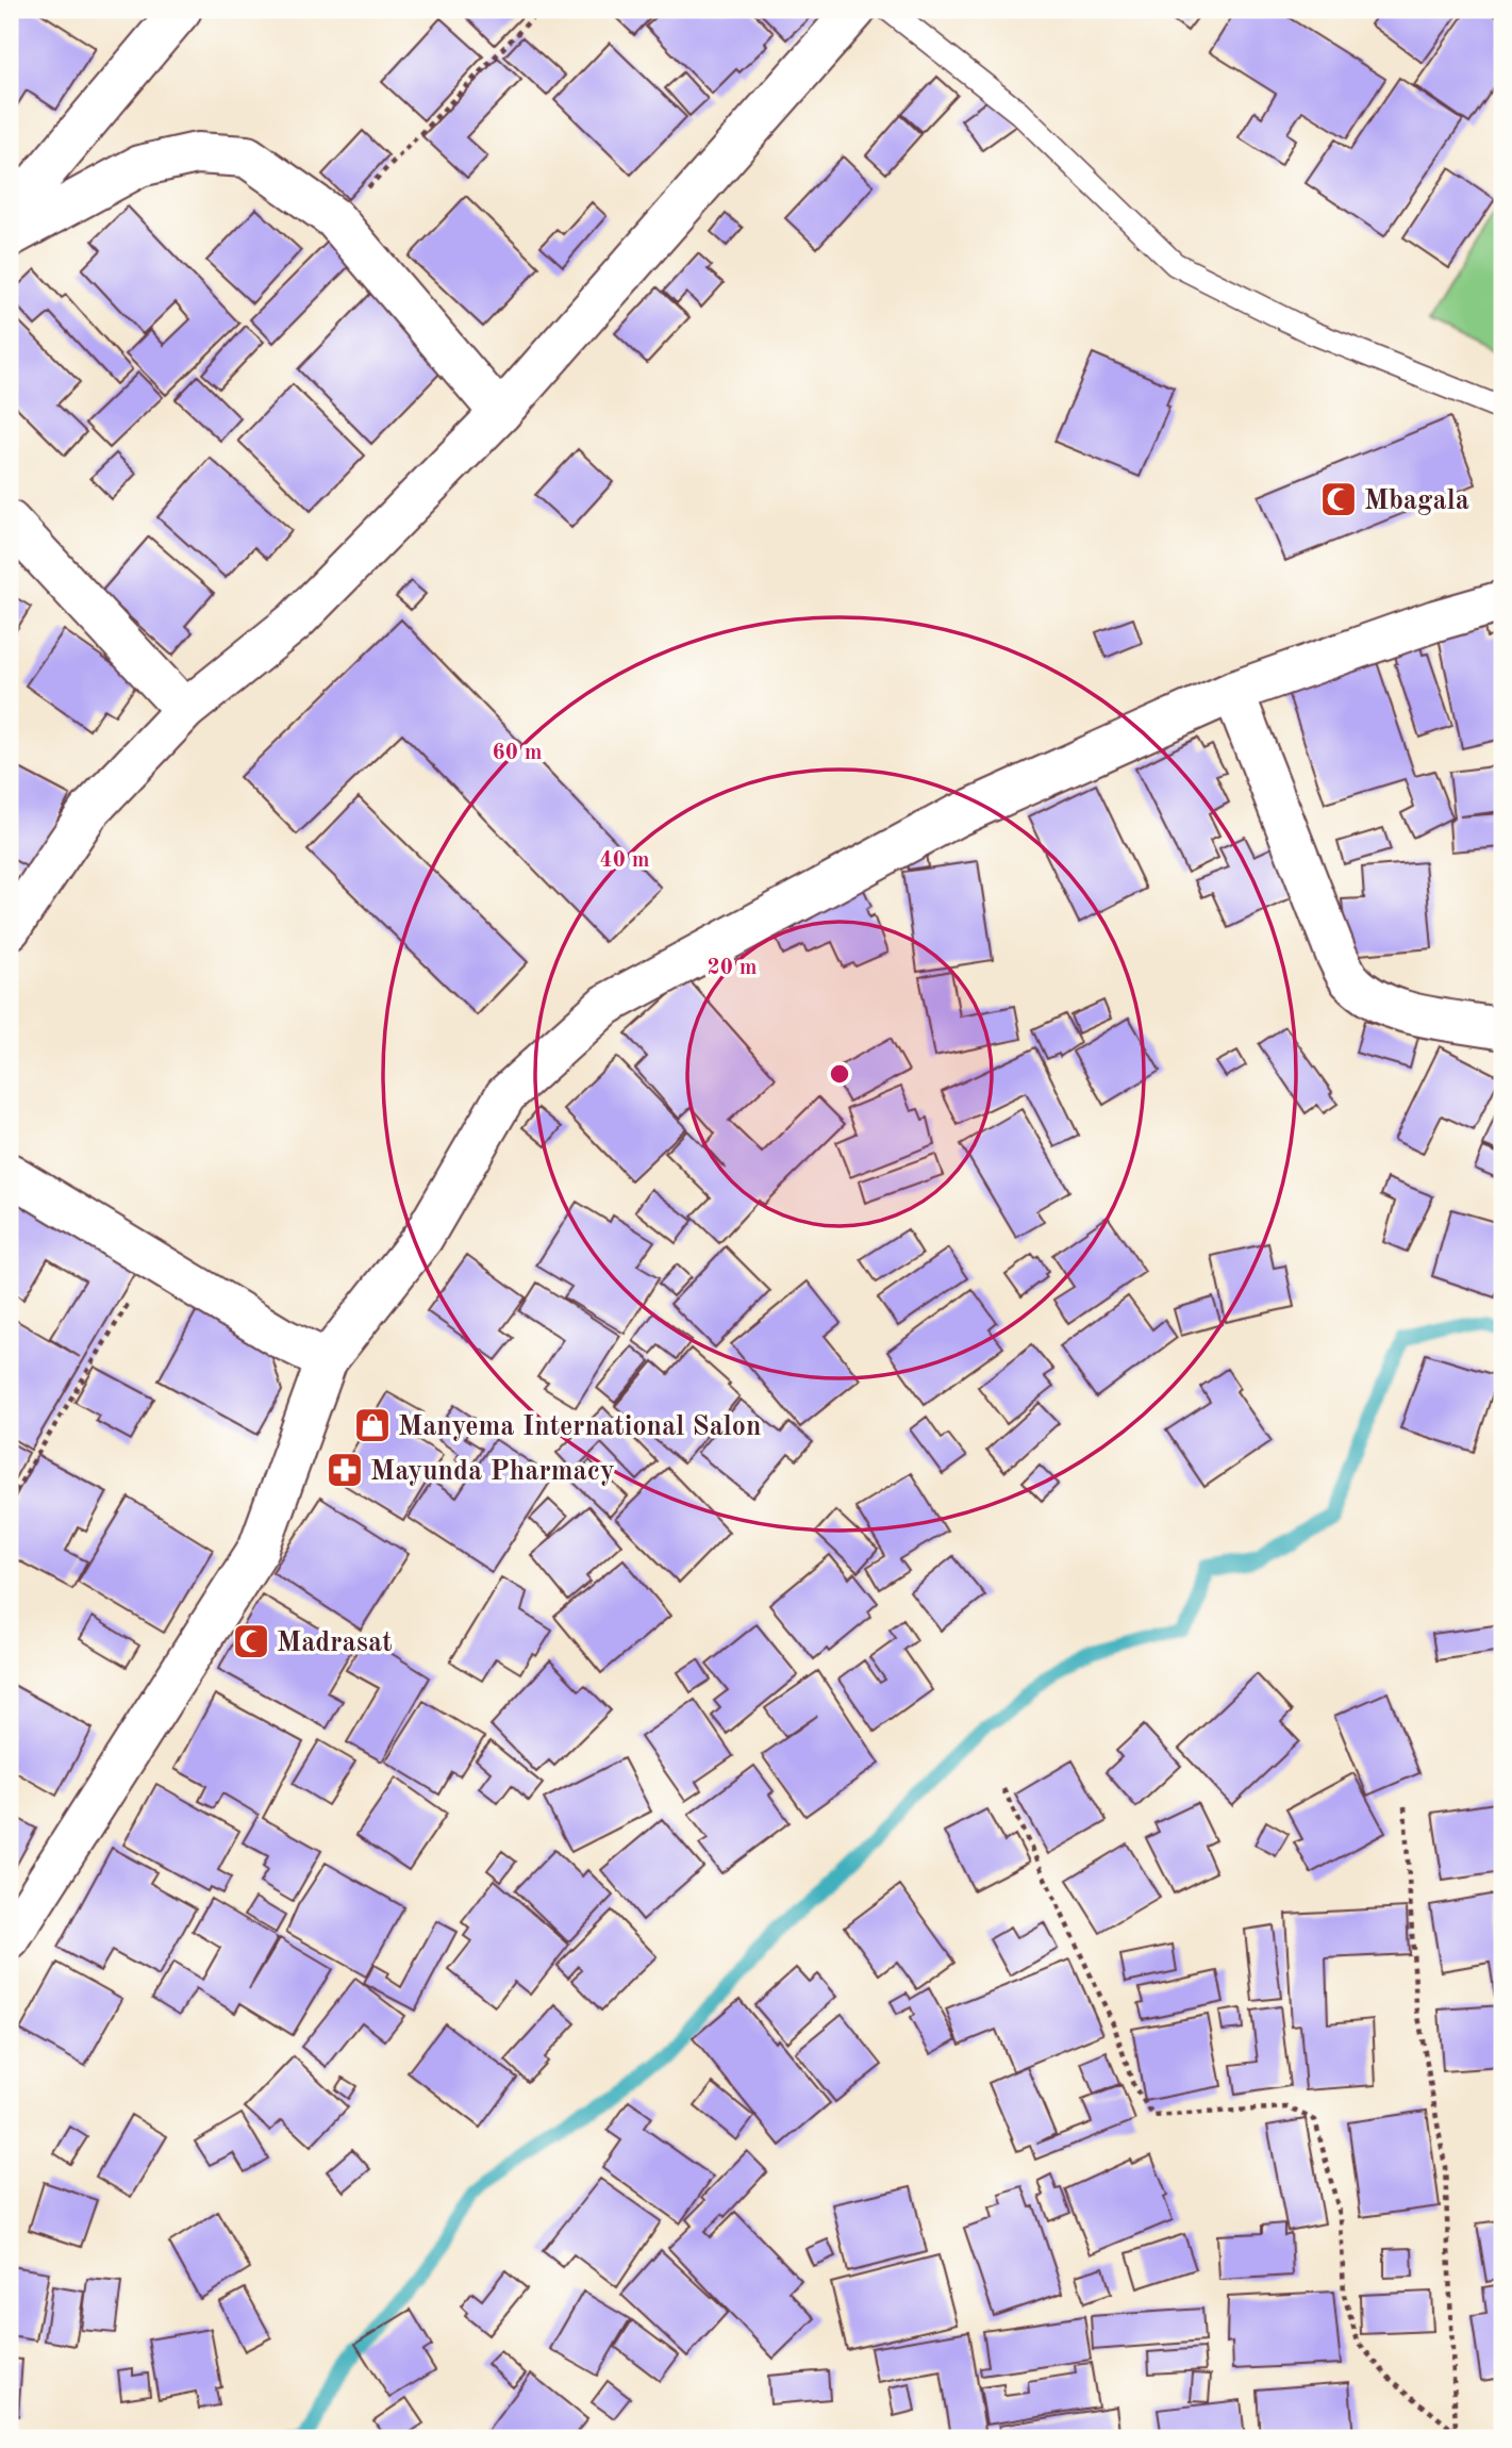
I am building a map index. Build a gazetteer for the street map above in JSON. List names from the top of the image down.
{
  "places": {
    "mosque": ["Mbagala", "Madrasat"],
    "shop": ["Manyema International Salon"],
    "pharmacy": ["Mayunda Pharmacy"]
  },
  "rings": ["60 m", "40 m", "20 m"]
}
